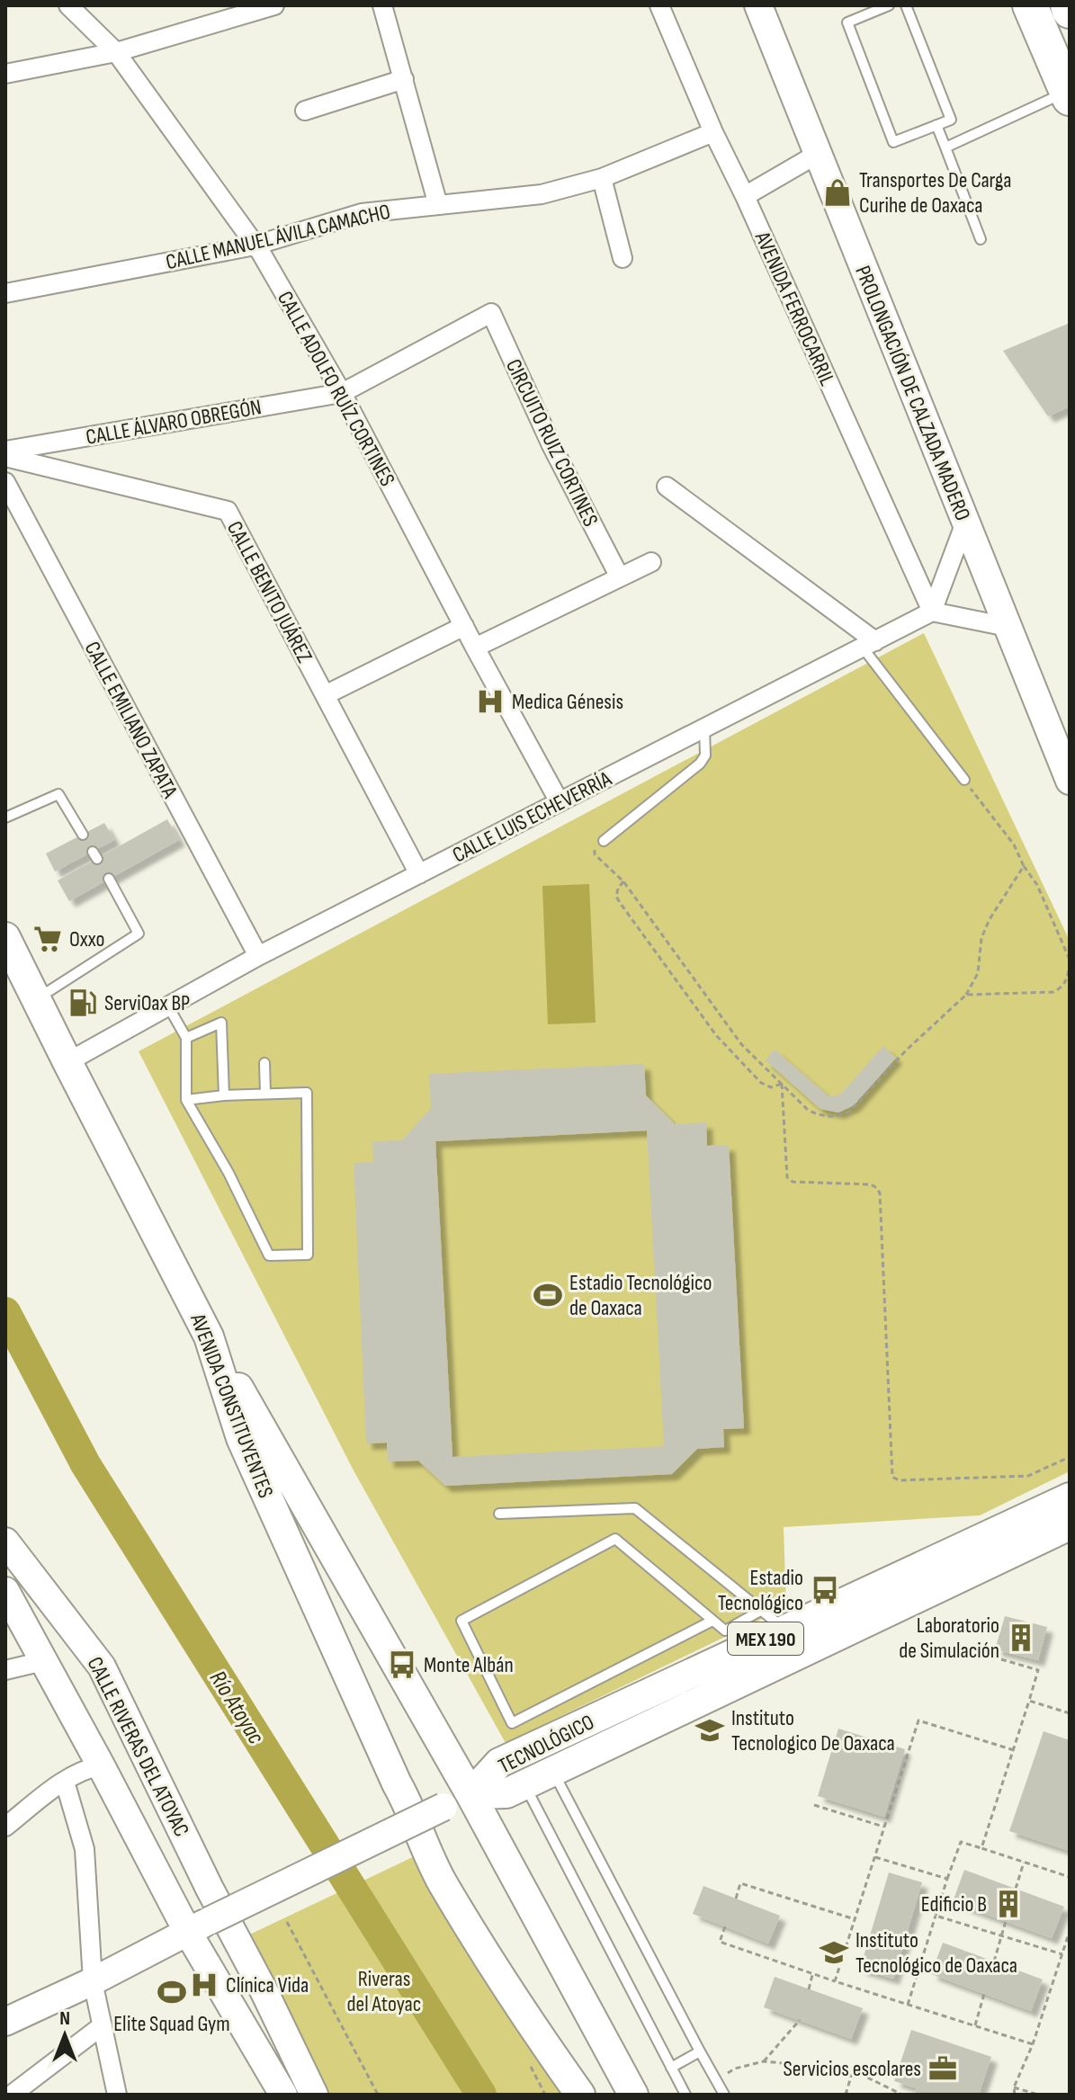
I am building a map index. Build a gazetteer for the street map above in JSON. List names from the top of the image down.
{
  "streets": {
    "main road": ["AVENIDA CONSTITUYENTES", "MEX 190", "TECNOLÓGICO"],
    "street": [
      "CALLE MANUEL ÁVILA CAMACHO",
      "AVENIDA FERROCARRIL",
      "CALLE ADOLFO RUÍZ CORTINES",
      "PROLONGACIÓN DE CALZADA MADERO",
      "CALLE ÁLVARO OBREGÓN",
      "CIRCUITO RUIZ CORTINES",
      "CALLE BENITO JUÁREZ",
      "CALLE EMILIANO ZAPATA",
      "CALLE LUIS ECHEVERRÍA",
      "CALLE RIVERAS DEL ATOYAC"
    ]
  },
  "crossings": [
    ["CALLE MANUEL ÁVILA CAMACHO", "AVENIDA FERROCARRIL"],
    ["CALLE MANUEL ÁVILA CAMACHO", "CALLE ADOLFO RUÍZ CORTINES"],
    ["AVENIDA FERROCARRIL", "CALLE LUIS ECHEVERRÍA"],
    ["CALLE ADOLFO RUÍZ CORTINES", "CALLE ÁLVARO OBREGÓN"],
    ["CALLE ADOLFO RUÍZ CORTINES", "CIRCUITO RUIZ CORTINES"],
    ["CALLE ADOLFO RUÍZ CORTINES", "CALLE LUIS ECHEVERRÍA"],
    ["CALLE ÁLVARO OBREGÓN", "CIRCUITO RUIZ CORTINES"],
    ["CALLE BENITO JUÁREZ", "CALLE LUIS ECHEVERRÍA"],
    ["CALLE EMILIANO ZAPATA", "CALLE LUIS ECHEVERRÍA"],
    ["CALLE LUIS ECHEVERRÍA", "AVENIDA CONSTITUYENTES"],
    ["MEX 190", "TECNOLÓGICO"]
  ],
  "water": ["Río Atoyac"],
  "parks": ["Riveras del Atoyac"],
  "places": {
    "shop": ["Transportes De Carga Curihe de Oaxaca"],
    "hospital": ["Medica Génesis", "Clínica Vida"],
    "supermarket": ["Oxxo"],
    "fuel station": ["ServiOax BP"],
    "sports": ["Estadio Tecnológico de Oaxaca", "Elite Squad Gym"],
    "bus stop": ["Estadio Tecnológico", "Monte Albán"],
    "building": ["Laboratorio de Simulación", "Edificio B"],
    "school or university": ["Instituto Tecnologico De Oaxaca", "Instituto Tecnológico de Oaxaca"],
    "office": ["Servicios escolares"]
  },
  "north": "top"
}
